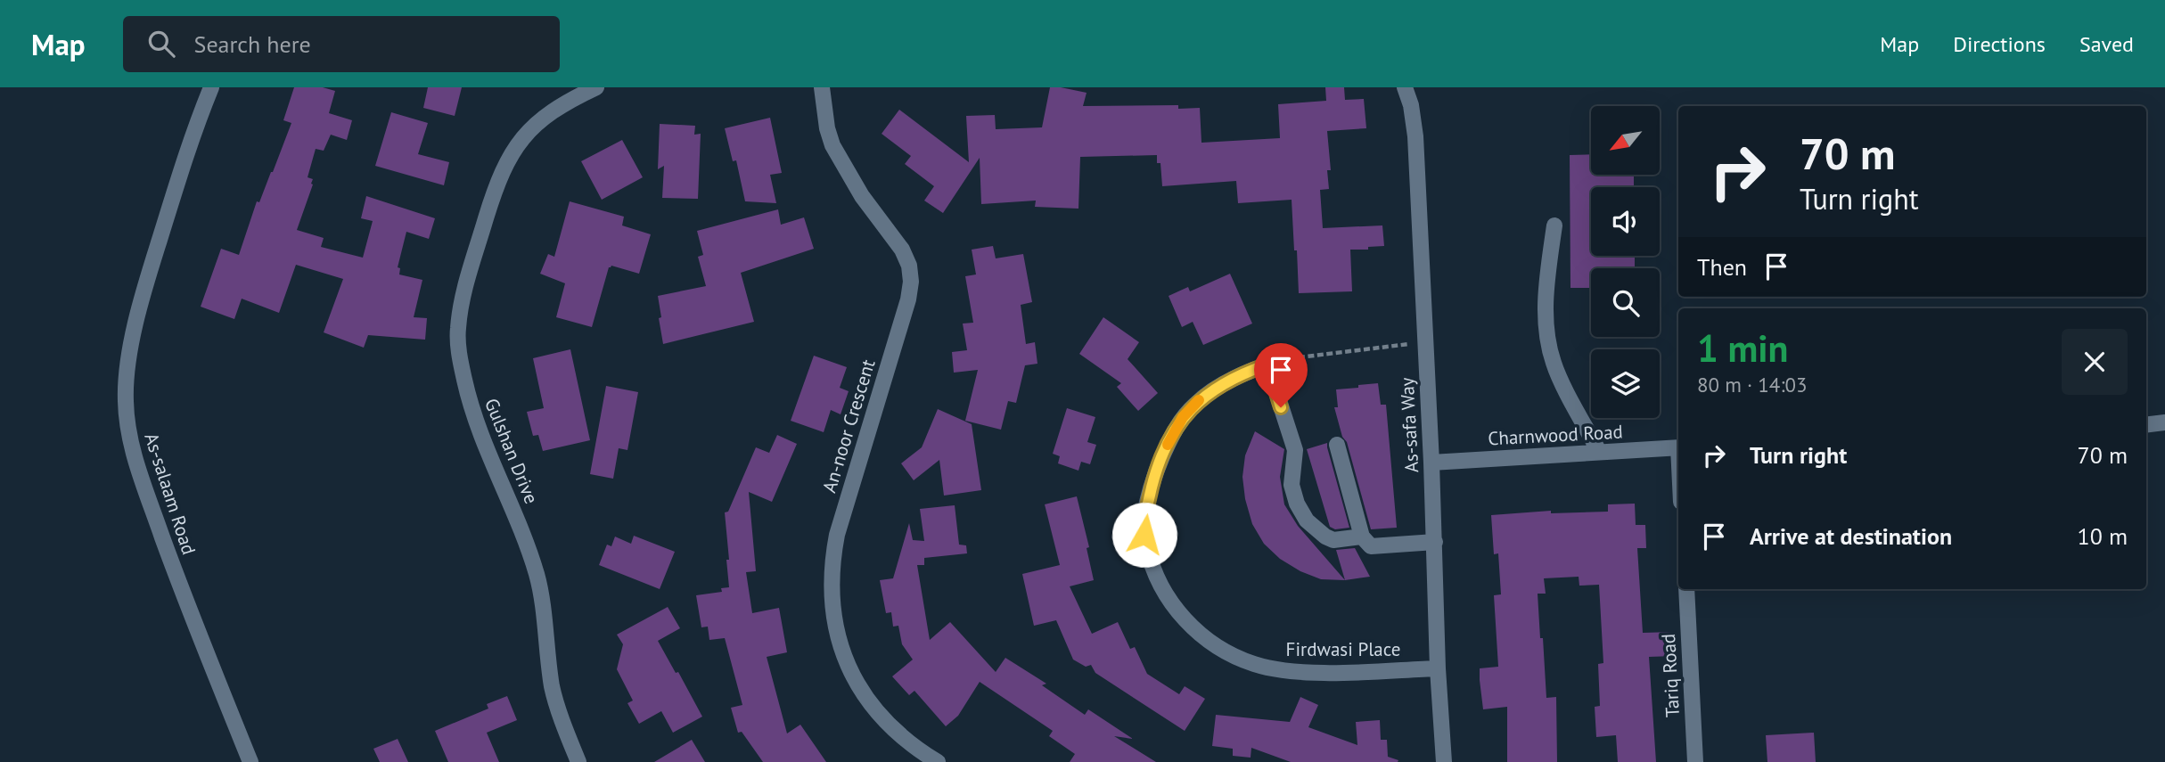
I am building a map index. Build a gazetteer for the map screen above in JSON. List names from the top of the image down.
{
  "streets": {
    "street": [
      "As-safa Way",
      "An-noor Crescent",
      "Charnwood Road",
      "Gulshan Drive",
      "As-salaam Road",
      "Firdwasi Place",
      "Tariq Road"
    ]
  },
  "crossings": [
    ["As-safa Way", "Charnwood Road"],
    ["As-safa Way", "Firdwasi Place"]
  ],
  "north": "bottom left",
  "page": {
    "header": "Map",
    "search": "Search here",
    "nav": ["Map", "Directions", "Saved"],
    "turn": ["70 m", "Turn right"],
    "then": "Then",
    "heading": ["1 min", "80 m · 14:03"],
    "list": [
      {
        "name": "Turn right",
        "value": "70 m"
      },
      {
        "name": "Arrive at destination",
        "value": "10 m"
      }
    ]
  }
}
